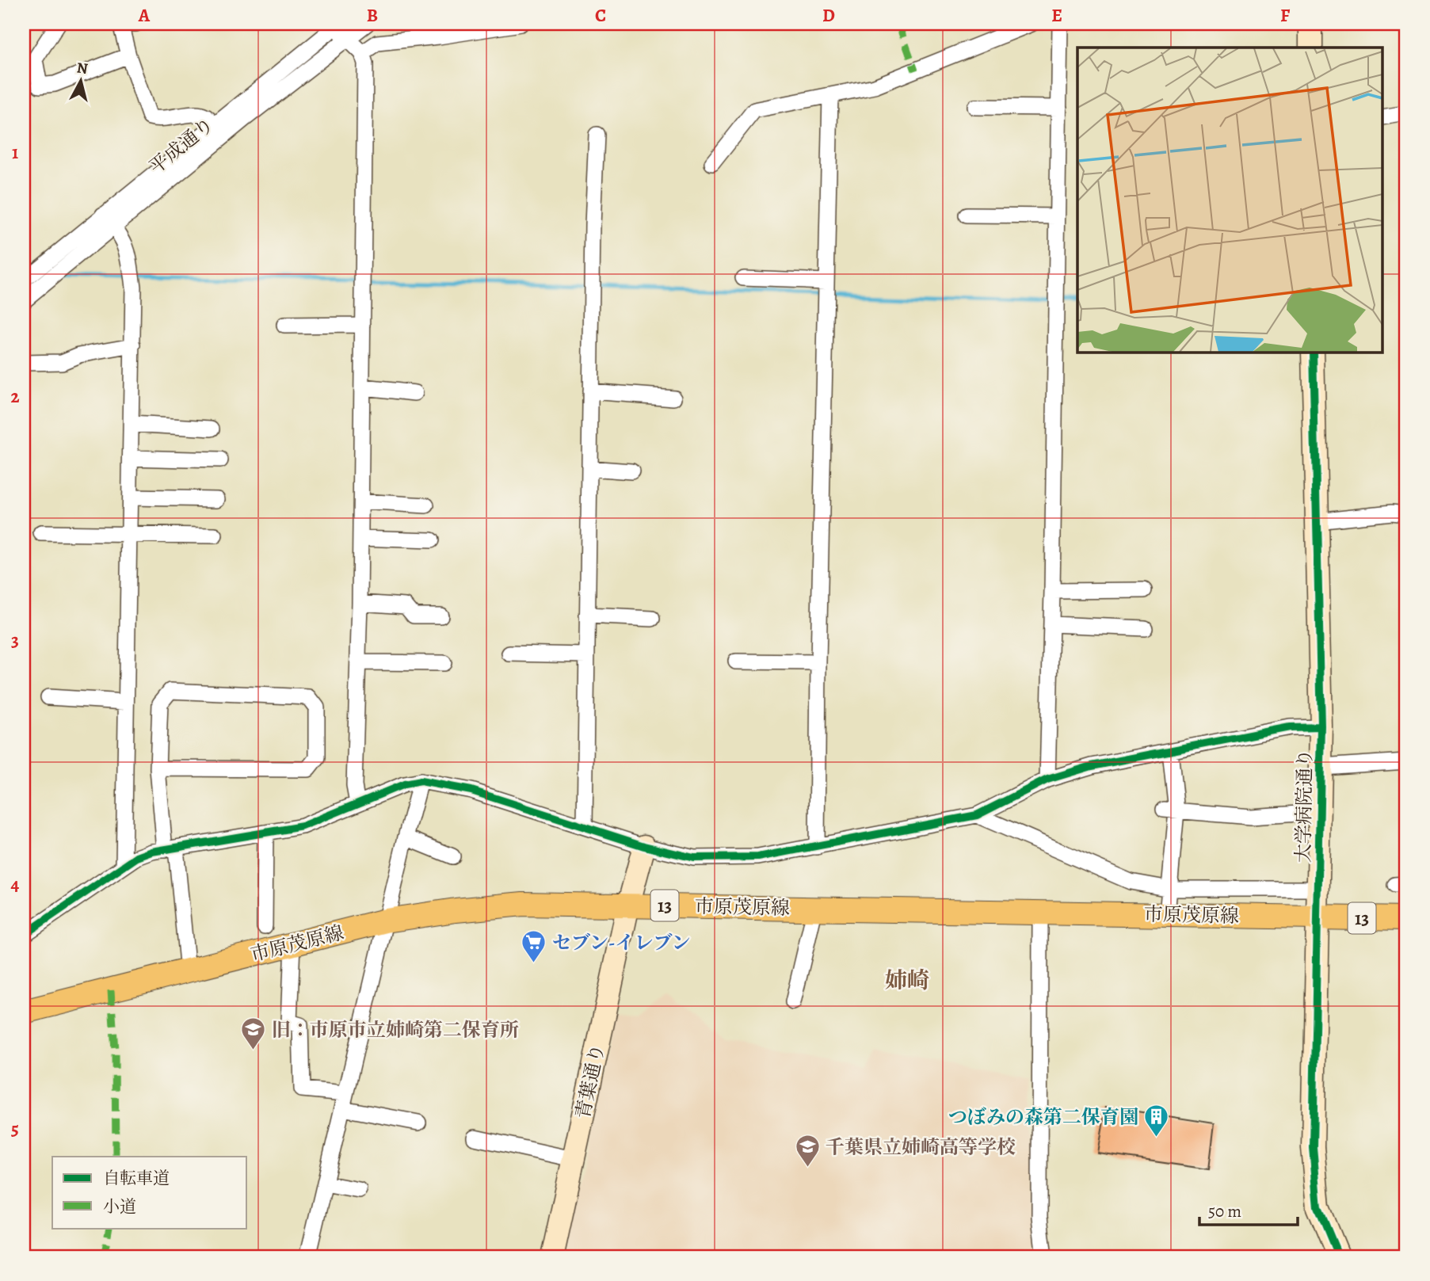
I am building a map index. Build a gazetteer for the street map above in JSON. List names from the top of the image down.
{
  "streets": {
    "main road": ["13", "市原茂原線"],
    "street": ["平成通り", "大学病院通り", "青葉通り"]
  },
  "crossings": [
    ["大学病院通り", "市原茂原線"],
    ["市原茂原線", "青葉通り"]
  ],
  "districts": ["姉崎"],
  "places": {
    "supermarket": ["セブン-イレブン"],
    "school or university": ["旧：市原市立姉崎第二保育所", "千葉県立姉崎高等学校"],
    "building": ["つぼみの森第二保育園"]
  },
  "legend": ["自転車道", "小道"],
  "scale_bar": "50 m",
  "north": "top",
  "grid": {
    "columns": [
      "A",
      "B",
      "C",
      "D",
      "E",
      "F"
    ],
    "rows": [
      "1",
      "2",
      "3",
      "4",
      "5"
    ]
  }
}
